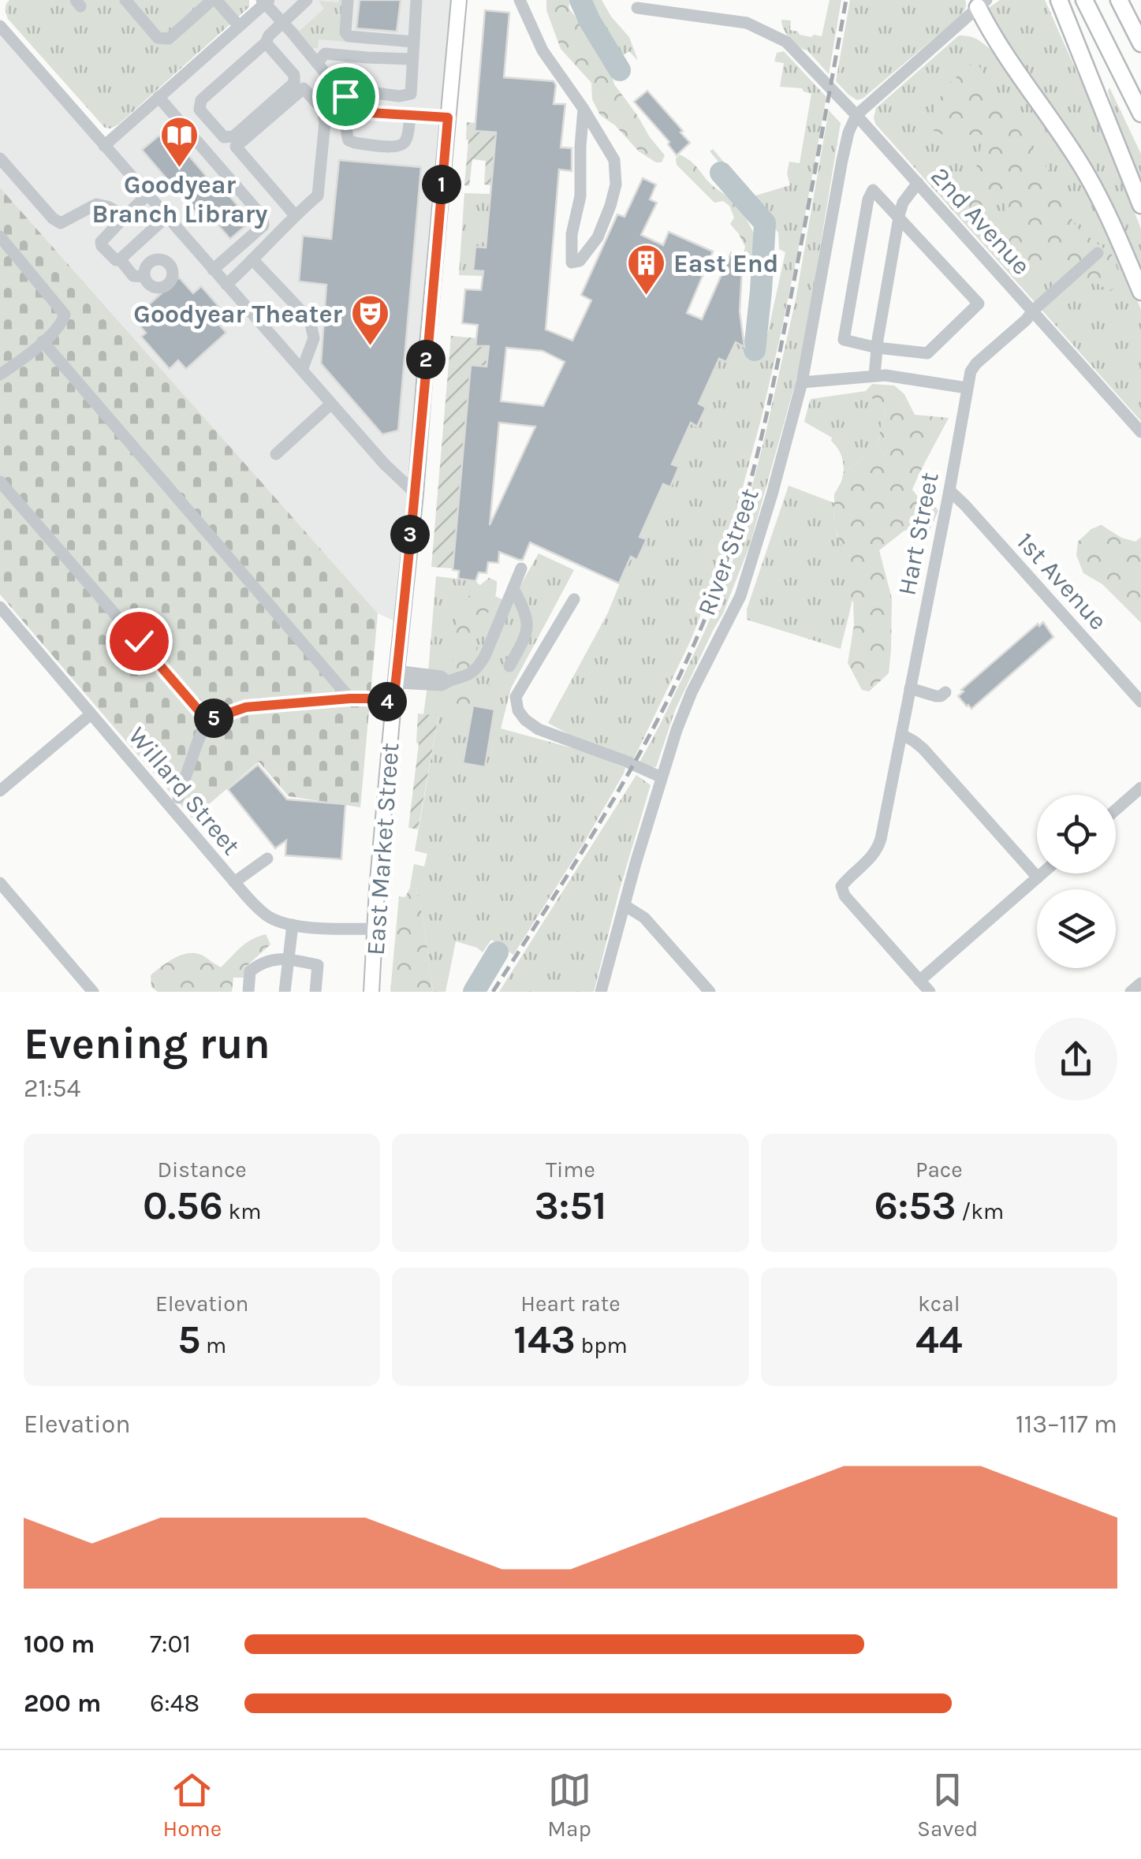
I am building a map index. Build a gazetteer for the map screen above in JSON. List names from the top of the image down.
{
  "streets": {
    "main road": ["East Market Street"],
    "street": [
      "2nd Avenue",
      "Hart Street",
      "River Street",
      "1st Avenue",
      "Willard Street"
    ]
  },
  "crossings": [
    ["2nd Avenue", "Hart Street"],
    ["2nd Avenue", "River Street"],
    ["Hart Street", "1st Avenue"],
    ["Willard Street", "East Market Street"]
  ],
  "places": {
    "library": ["Goodyear Branch Library"],
    "building": ["East End"],
    "theatre": ["Goodyear Theater"]
  },
  "page": {
    "pins": [
      "1",
      "2",
      "3",
      "4",
      "5"
    ],
    "heading": ["Evening run", "21:54"],
    "stats": [
      ["Distance", "0.56 km"],
      ["Time", "3:51"],
      ["Pace", "6:53 /km"],
      ["Elevation", "5 m"],
      ["Heart rate", "143 bpm"],
      ["kcal", "44"]
    ],
    "chart": ["Elevation", "113–117 m"],
    "list": [
      {
        "name": "100 m",
        "note": "7:01"
      },
      {
        "name": "200 m",
        "note": "6:48"
      }
    ],
    "tabs": ["Home", "Map", "Saved"]
  }
}
